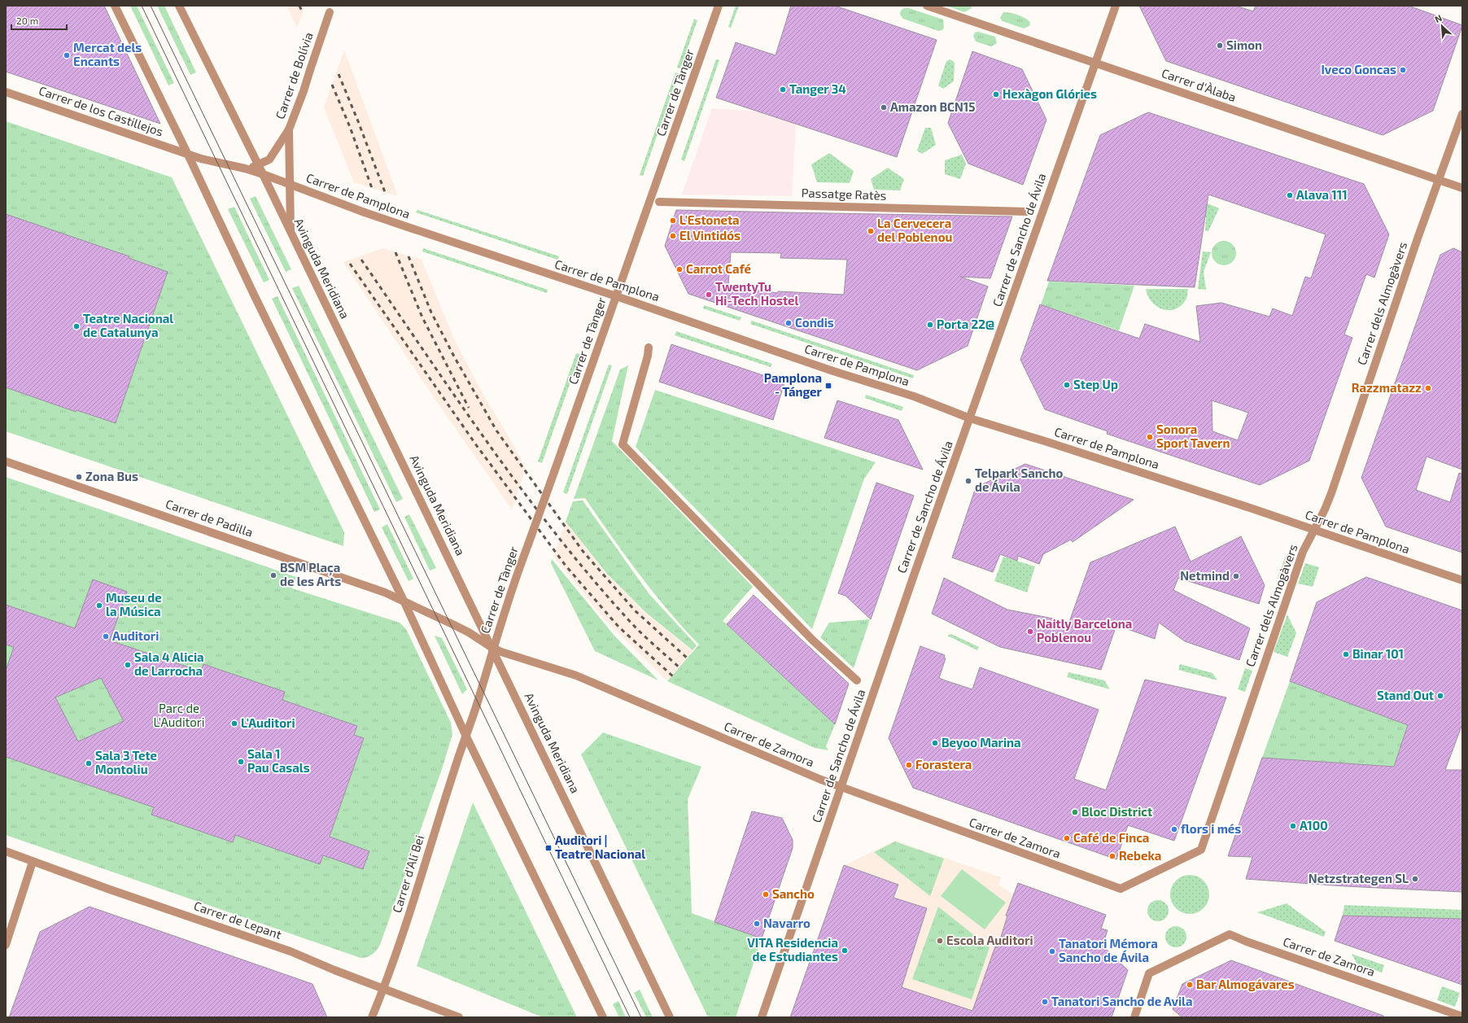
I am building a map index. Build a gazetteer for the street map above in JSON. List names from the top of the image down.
{
  "streets": {
    "street": [
      "Carrer de Bolívia",
      "Carrer d'Àlaba",
      "Carrer de Tànger",
      "Carrer de los Castillejos",
      "Passatge Ratès",
      "Carrer de Pamplona",
      "Carrer de Sancho de Ávila",
      "Avinguda Meridiana",
      "Carrer dels Almogàvers",
      "Carrer de Padilla",
      "Carrer de Zamora",
      "Carrer d'Alí Bei",
      "Carrer de Lepant"
    ]
  },
  "crossings": [
    ["Carrer de Bolívia", "Carrer de Pamplona"],
    ["Carrer de Bolívia", "Avinguda Meridiana"],
    ["Carrer d'Àlaba", "Carrer de Sancho de Ávila"],
    ["Carrer d'Àlaba", "Carrer dels Almogàvers"],
    ["Carrer de Tànger", "Carrer de Pamplona"],
    ["Carrer de Tànger", "Avinguda Meridiana"],
    ["Carrer de Tànger", "Carrer de Padilla"],
    ["Carrer de Tànger", "Carrer de Zamora"],
    ["Carrer de Tànger", "Carrer d'Alí Bei"],
    ["Carrer de los Castillejos", "Carrer de Pamplona"],
    ["Carrer de Pamplona", "Carrer de Sancho de Ávila"],
    ["Carrer de Pamplona", "Avinguda Meridiana"],
    ["Carrer de Pamplona", "Carrer dels Almogàvers"],
    ["Carrer de Sancho de Ávila", "Carrer de Zamora"],
    ["Avinguda Meridiana", "Carrer de Padilla"],
    ["Avinguda Meridiana", "Carrer de Zamora"],
    ["Carrer dels Almogàvers", "Carrer de Zamora"],
    ["Carrer de Padilla", "Carrer de Zamora"],
    ["Carrer d'Alí Bei", "Carrer de Lepant"]
  ],
  "parks": ["Parc de L'Auditori"],
  "places": {
    "other": [
      "Simon",
      "Mercat dels Encants",
      "Iveco Goncas",
      "Tanger 34",
      "Hexàgon Glóries",
      "Amazon BCN15",
      "Alava 111",
      "L'Estoneta",
      "La Cervecera del Poblenou",
      "El Vintidós",
      "Carrot Café",
      "TwentyTu Hi-Tech Hostel",
      "Condis",
      "Porta 22@",
      "Teatre Nacional de Catalunya",
      "Step Up",
      "Razzmatazz",
      "Sonora Sport Tavern",
      "Zona Bus",
      "Telpark Sancho de Ávila",
      "BSM Plaça de les Arts",
      "Netmind",
      "Museu de la Música",
      "Naitly Barcelona Poblenou",
      "Auditori",
      "Binar 101",
      "Sala 4 Alicia de Larrocha",
      "Stand Out",
      "L'Auditori",
      "Beyoo Marina",
      "Sala 1 Pau Casals",
      "Sala 3 Tete Montoliu",
      "Forastera",
      "Bloc District",
      "A100",
      "flors i més",
      "Café de Finca",
      "Rebeka",
      "Netzstrategen SL",
      "Sancho",
      "Navarro",
      "Escola Auditori",
      "VITA Residencia de Estudiantes",
      "Tanatori Mémora Sancho de Ávila",
      "Bar Almogávares",
      "Tanatori Sancho de Avila"
    ],
    "transit": ["Pamplona - Tánger", "Auditori | Teatre Nacional"]
  },
  "scale_bar": "20 m",
  "north": "top left"
}
